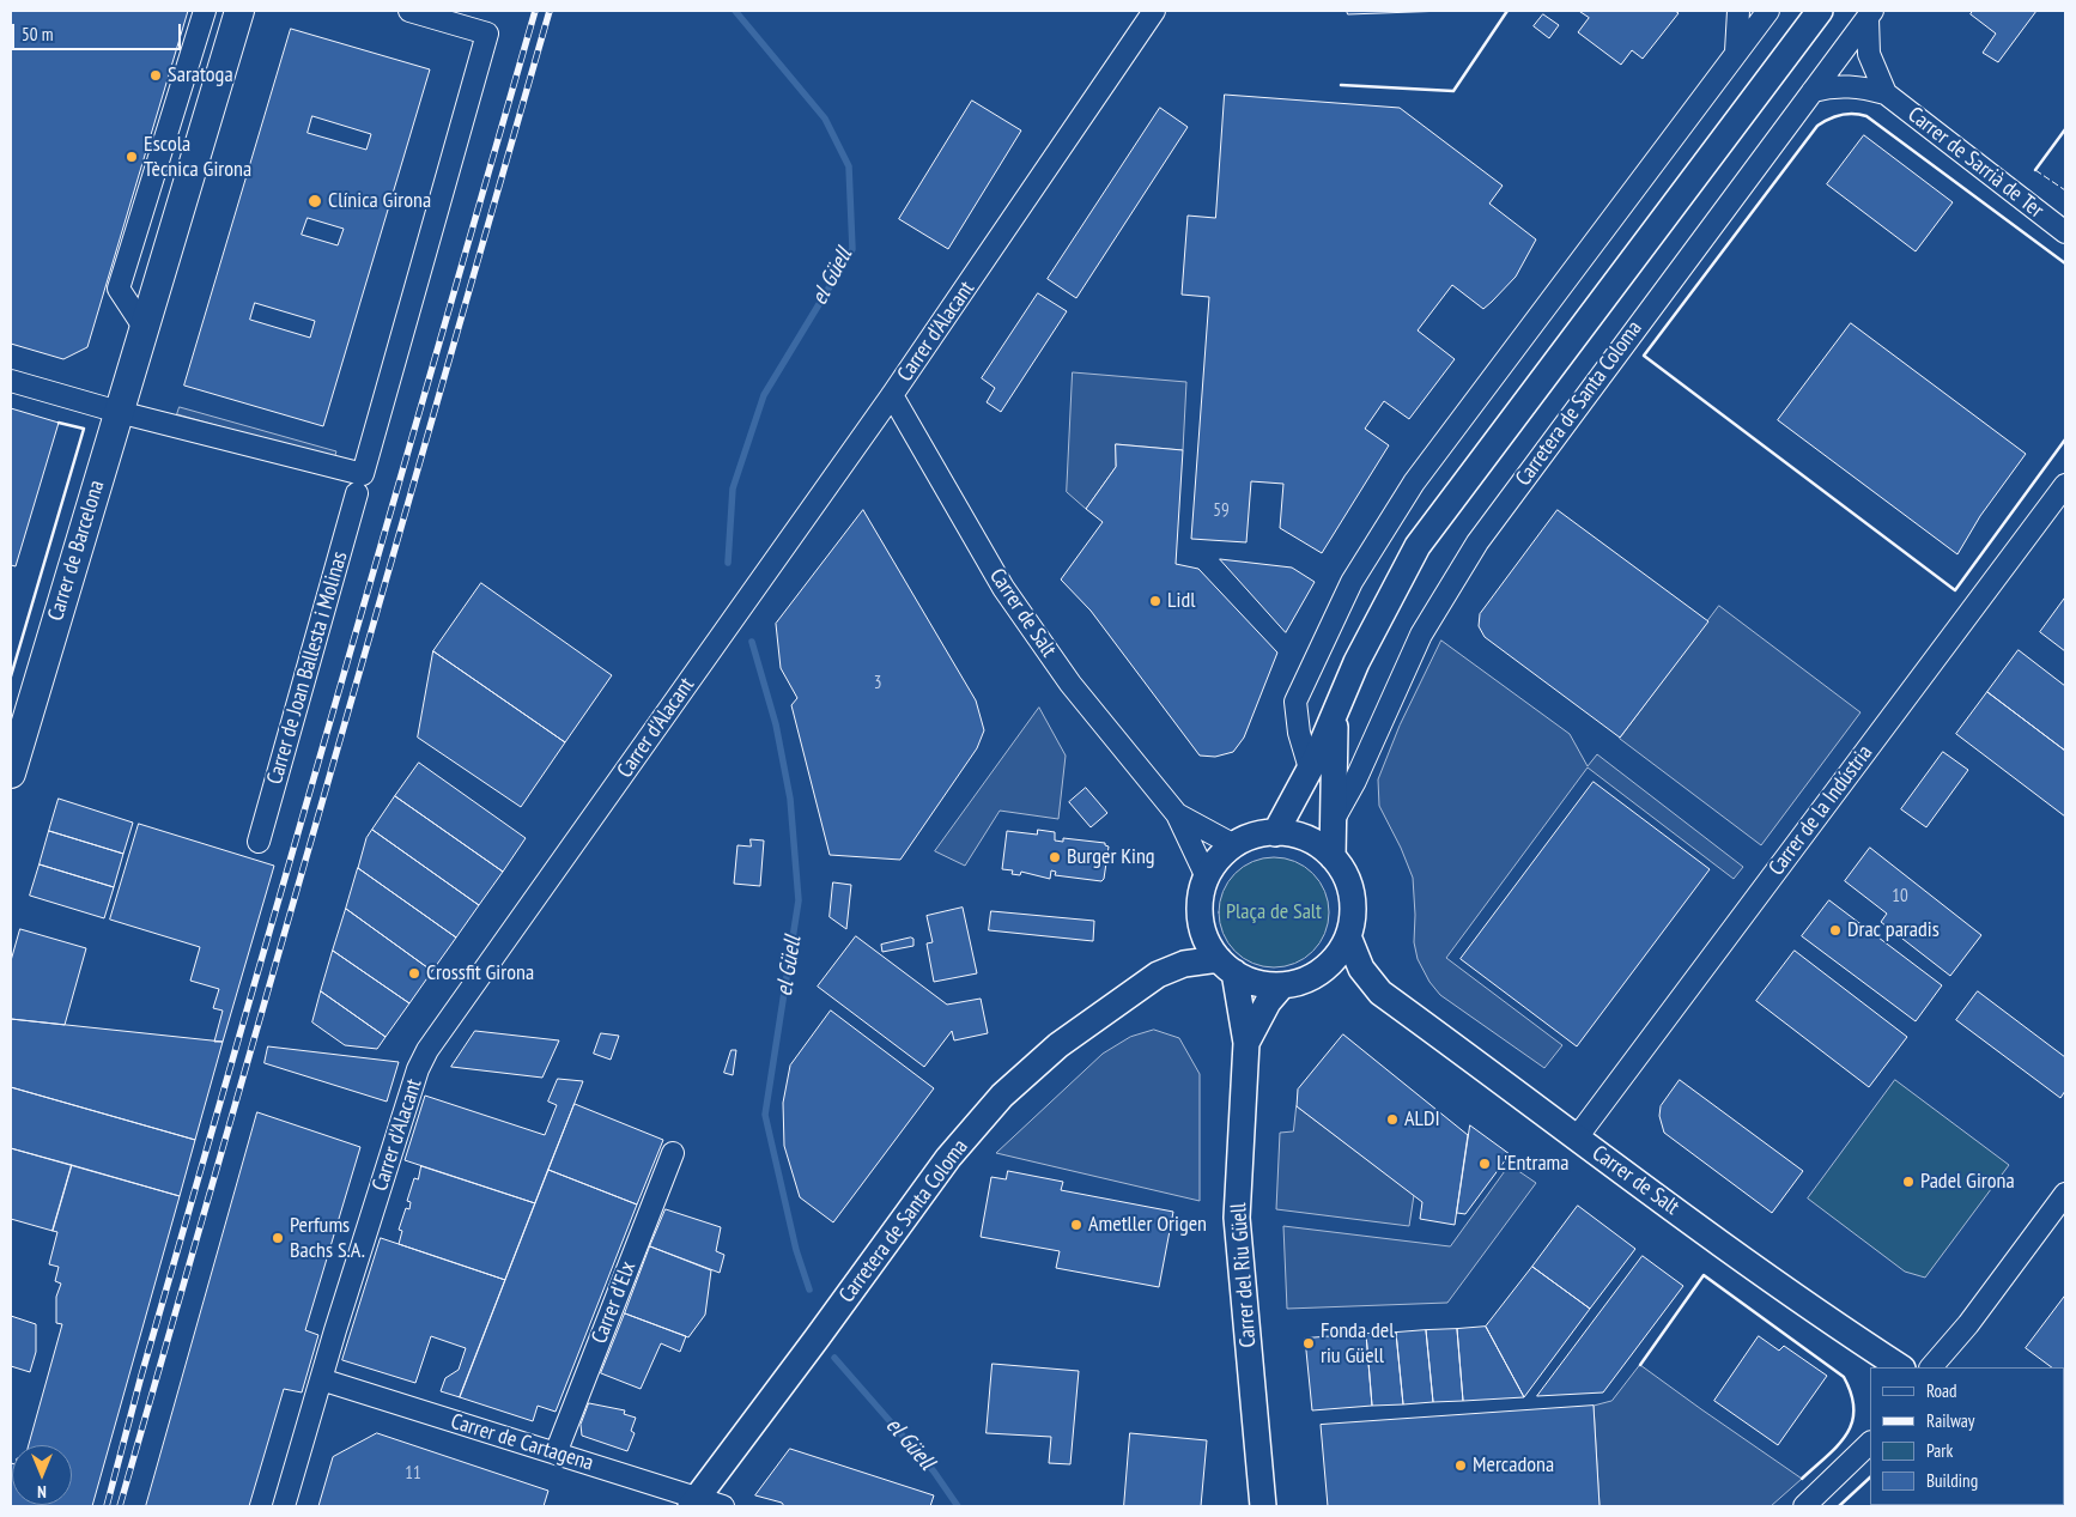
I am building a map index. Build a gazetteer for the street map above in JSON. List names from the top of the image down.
{
  "streets": {
    "main road": ["Carrer de Barcelona"],
    "street": [
      "Carrer de Sarrià de Ter",
      "Carrer d'Alacant",
      "Carretera de Santa Coloma",
      "Carrer de Salt",
      "Carrer de Joan Ballesta i Molinas",
      "Carrer de la Indústria",
      "Carrer del Riu Güell",
      "Carrer d'Elx",
      "Carrer de Cartagena"
    ]
  },
  "crossings": [
    ["Carrer de Sarrià de Ter", "Carretera de Santa Coloma"],
    ["Carrer d'Alacant", "Carrer de Salt"],
    ["Carrer d'Alacant", "Carrer de Cartagena"],
    ["Carretera de Santa Coloma", "Carrer de Salt"],
    ["Carretera de Santa Coloma", "Carrer del Riu Güell"],
    ["Carretera de Santa Coloma", "Carrer de Cartagena"],
    ["Carrer de Salt", "Carrer de la Indústria"],
    ["Carrer de Salt", "Carrer del Riu Güell"],
    ["Carrer d'Elx", "Carrer de Cartagena"]
  ],
  "water": ["el Güell"],
  "parks": ["Plaça de Salt"],
  "places": [
    "Saratoga",
    "Escola Tècnica Girona",
    "Clínica Girona",
    "Lidl",
    "Burger King",
    "Drac paradis",
    "Crossfit Girona",
    "ALDI",
    "L'Entrama",
    "Padel Girona",
    "Ametller Origen",
    "Perfums Bachs S.A.",
    "Fonda del riu Güell",
    "Mercadona"
  ],
  "house_numbers": [
    "59",
    "3",
    "10",
    "11"
  ],
  "legend": [
    "Road",
    "Railway",
    "Park",
    "Building"
  ],
  "scale_bar": "50 m",
  "north": "bottom"
}
